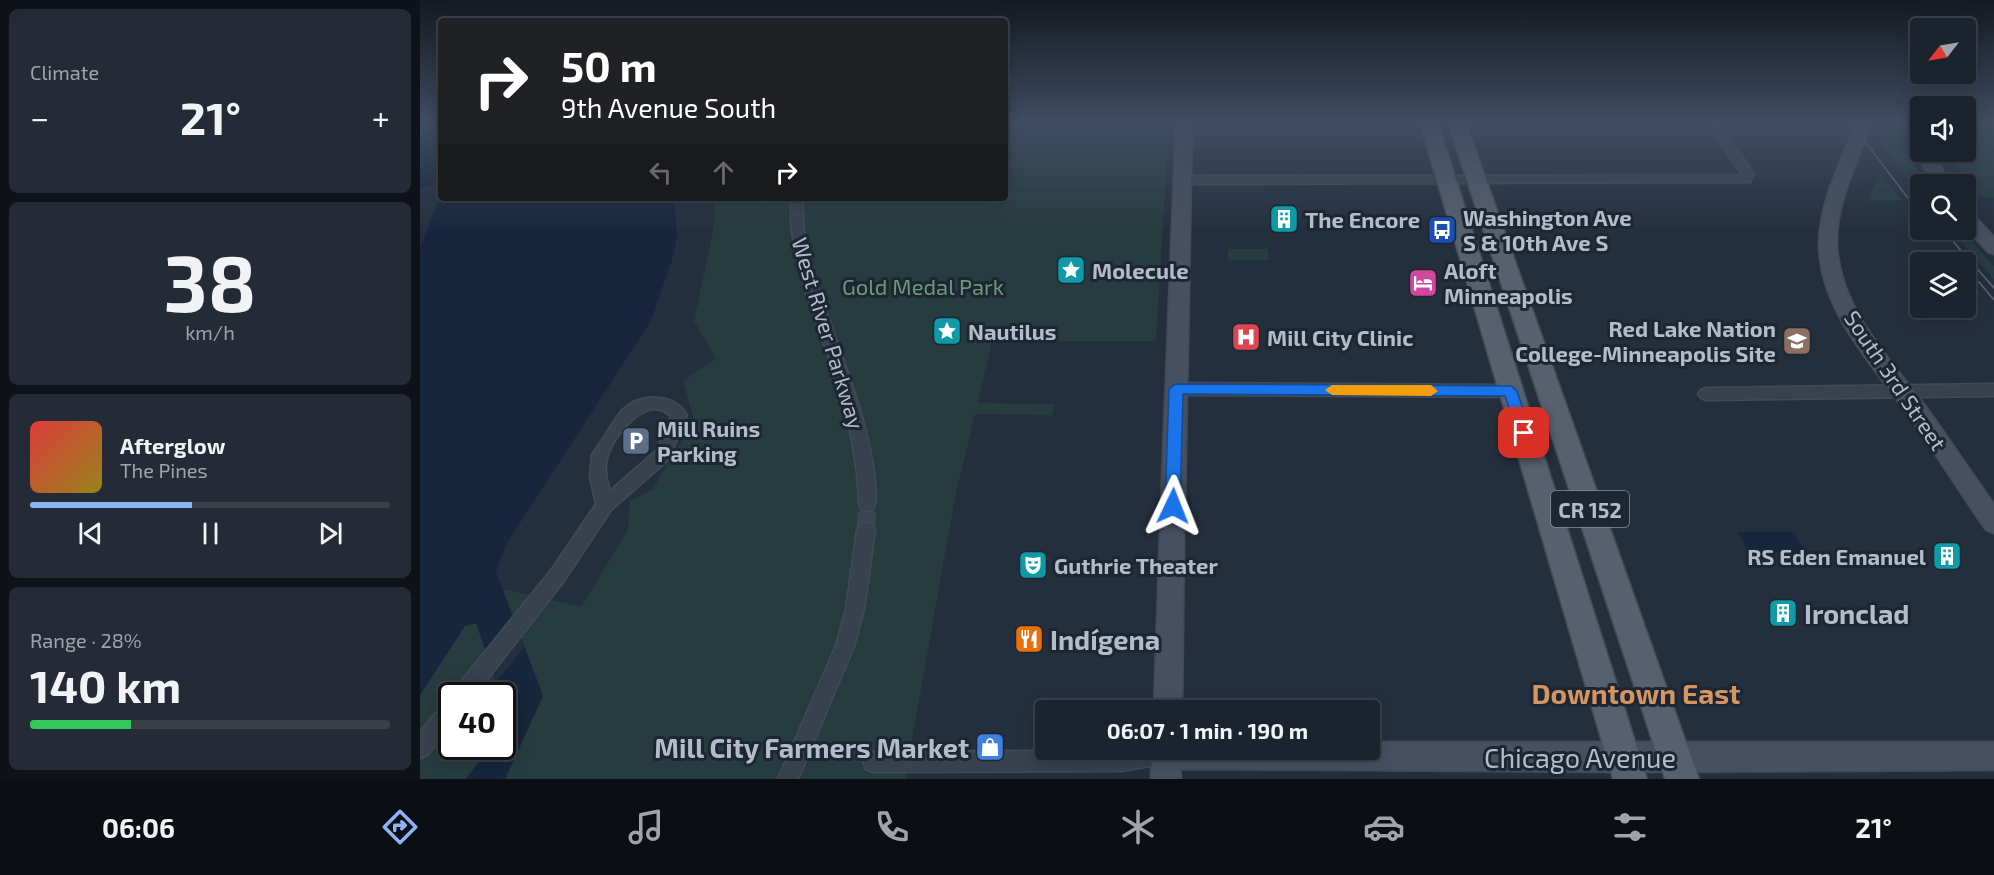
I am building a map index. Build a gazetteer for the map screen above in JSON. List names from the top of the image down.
{
  "streets": {
    "main road": ["CR 152"],
    "street": ["West River Parkway", "South 3rd Street", "Chicago Avenue"]
  },
  "crossings": [
    ["CR 152", "Chicago Avenue"]
  ],
  "districts": ["Downtown East"],
  "parks": ["Gold Medal Park"],
  "places": {
    "building": ["The Encore", "RS Eden Emanuel", "Ironclad"],
    "bus stop": ["Washington Ave S & 10th Ave S"],
    "place": ["Molecule", "Nautilus"],
    "hotel": ["Aloft Minneapolis"],
    "hospital": ["Mill City Clinic"],
    "school or university": ["Red Lake Nation College-Minneapolis Site"],
    "parking": ["Mill Ruins Parking"],
    "theatre": ["Guthrie Theater"],
    "restaurant": ["Indígena"],
    "shop": ["Mill City Farmers Market"]
  },
  "north": "bottom left",
  "page": {
    "tile": [
      "Climate",
      ["38", "km/h"],
      ["Range · 28%", "140 km"]
    ],
    "turn": ["50 m", "9th Avenue South"],
    "heat": ["−", "21°", "+"],
    "song": ["Afterglow", "The Pines"],
    "limit": "40",
    "trip": "06:07 · 1 min · 190 m",
    "tabs": ["06:06", "21°"]
  }
}
